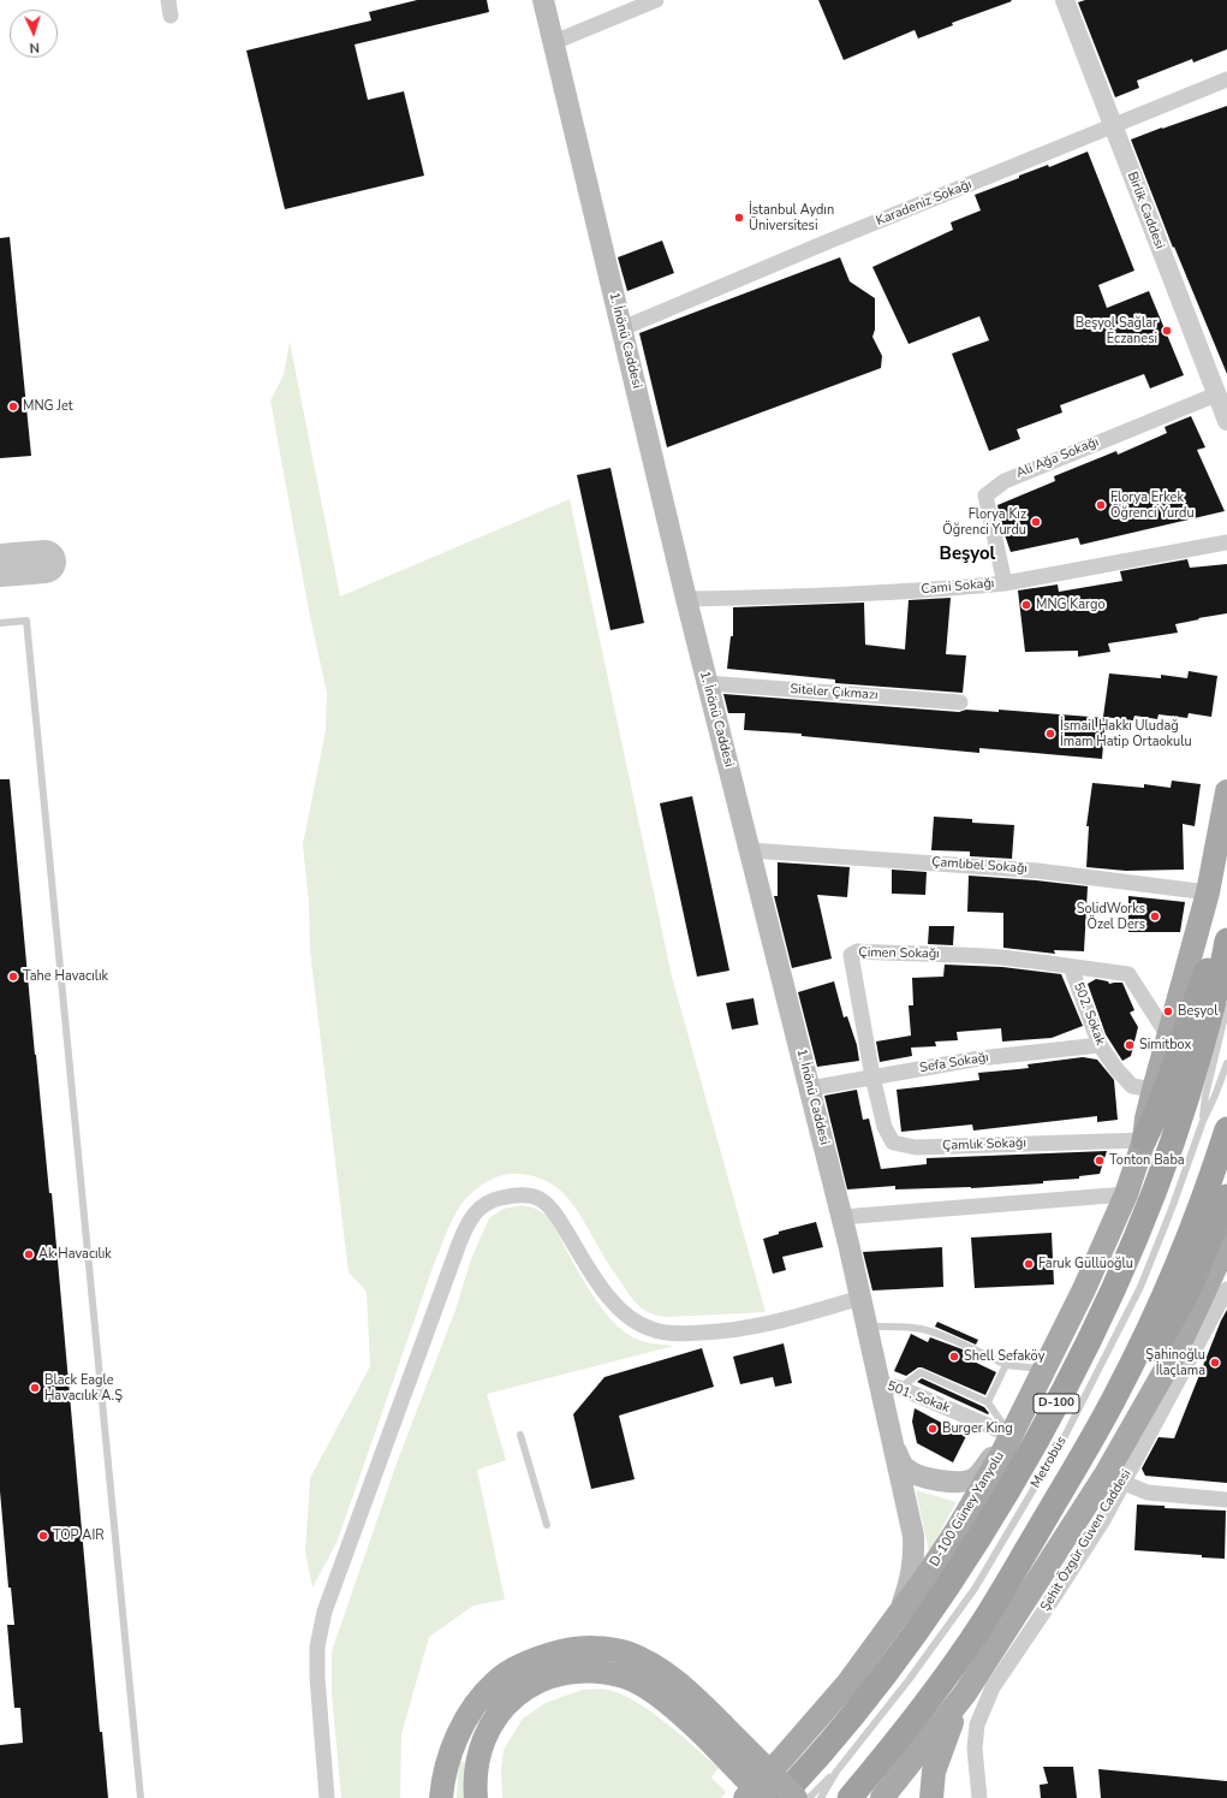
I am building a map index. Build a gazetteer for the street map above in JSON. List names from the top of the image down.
{
  "streets": {
    "highway": ["D-100"],
    "main road": ["1. İnönü Caddesi", "D-100 Güney Yanyolu"],
    "street": [
      "Karadeniz Sokağı",
      "Birlik Caddesi",
      "Ali Ağa Sokağı",
      "Cami Sokağı",
      "Siteler Çıkmazı",
      "Çamlıbel Sokağı",
      "Çimen Sokağı",
      "502. Sokak",
      "Sefa Sokağı",
      "Çamlık Sokağı",
      "501. Sokak",
      "Şehit Özgür Güven Caddesi"
    ],
    "lane": ["Metrobüs"]
  },
  "crossings": [
    ["Karadeniz Sokağı", "Birlik Caddesi"],
    ["Karadeniz Sokağı", "1. İnönü Caddesi"],
    ["Birlik Caddesi", "Ali Ağa Sokağı"],
    ["1. İnönü Caddesi", "Cami Sokağı"],
    ["1. İnönü Caddesi", "Siteler Çıkmazı"],
    ["1. İnönü Caddesi", "Çamlıbel Sokağı"],
    ["1. İnönü Caddesi", "Sefa Sokağı"],
    ["1. İnönü Caddesi", "501. Sokak"],
    ["Ali Ağa Sokağı", "Cami Sokağı"],
    ["Çamlıbel Sokağı", "D-100 Güney Yanyolu"],
    ["Çimen Sokağı", "502. Sokak"],
    ["Çimen Sokağı", "Sefa Sokağı"],
    ["Çimen Sokağı", "Çamlık Sokağı"],
    ["502. Sokak", "Sefa Sokağı"],
    ["502. Sokak", "D-100 Güney Yanyolu"],
    ["Sefa Sokağı", "Çamlık Sokağı"],
    ["Çamlık Sokağı", "D-100 Güney Yanyolu"],
    ["501. Sokak", "D-100 Güney Yanyolu"]
  ],
  "districts": ["Beşyol"],
  "places": [
    "İstanbul Aydın Üniversitesi",
    "Beşyol Sağlar Eczanesi",
    "MNG Jet",
    "Florya Erkek Öğrenci Yurdu",
    "Florya Kız Öğrenci Yurdu",
    "MNG Kargo",
    "İsmail Hakkı Uludağ İmam Hatip Ortaokulu",
    "SolidWorks Özel Ders",
    "Tahe Havacılık",
    "Beşyol",
    "Simitbox",
    "Tonton Baba",
    "Ak Havacılık",
    "Faruk Güllüoğlu",
    "Shell Sefaköy",
    "Şahinoğlu İlaçlama",
    "Black Eagle Havacılık A.Ş",
    "Burger King",
    "TOP AIR"
  ],
  "north": "bottom"
}
